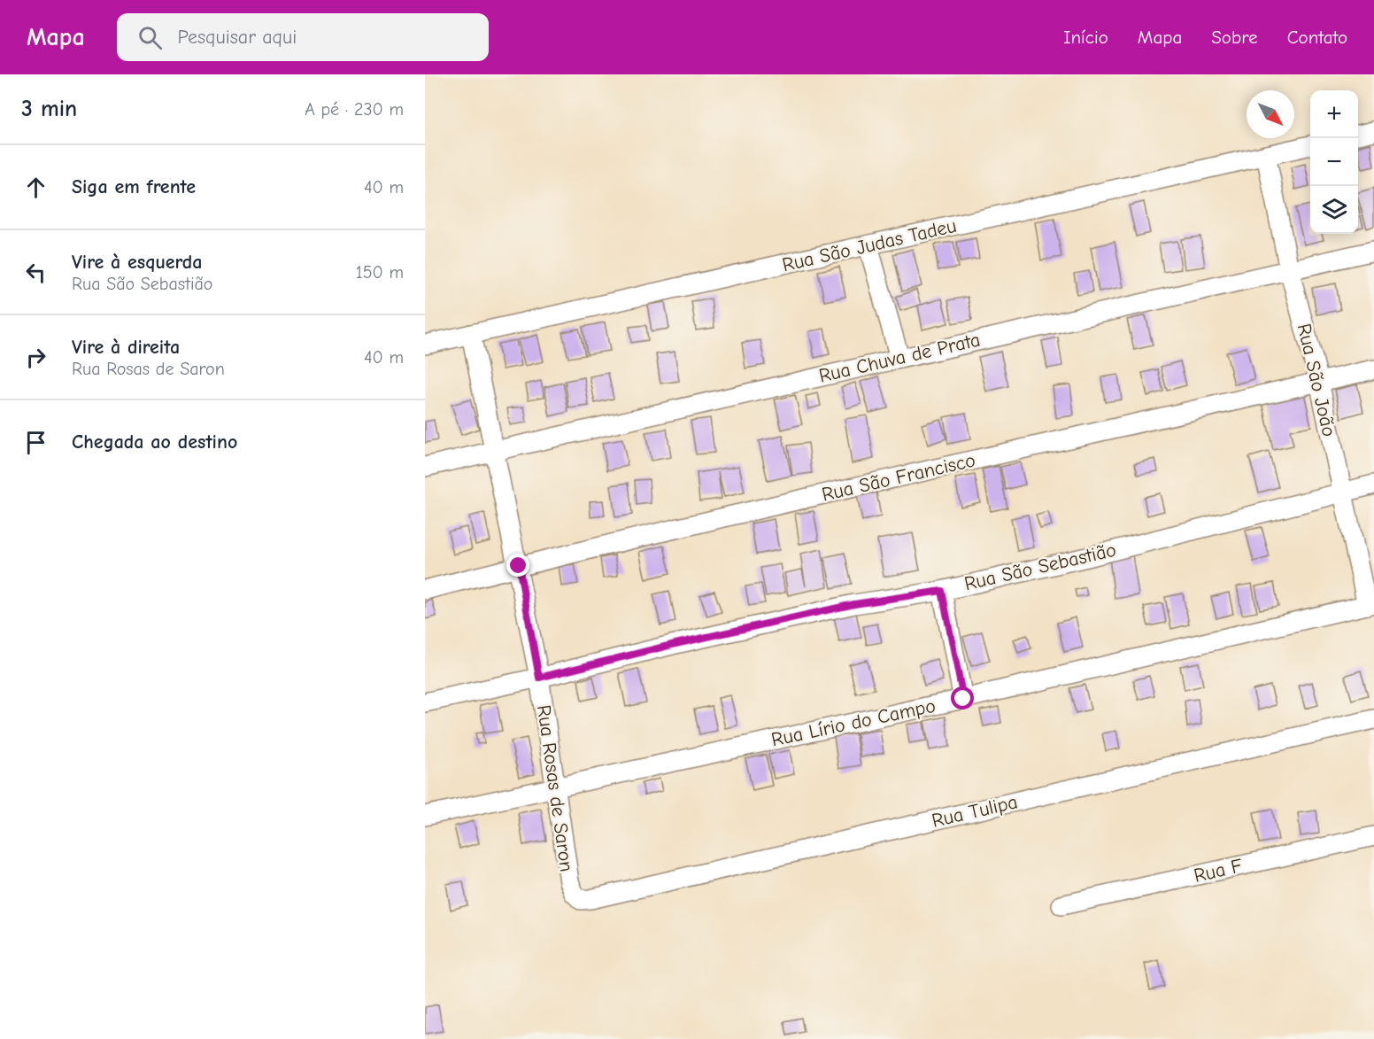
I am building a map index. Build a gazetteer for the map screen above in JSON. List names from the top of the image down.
{
  "streets": {
    "street": [
      "Rua São Judas Tadeu",
      "Rua Chuva de Prata",
      "Rua São João",
      "Rua São Francisco",
      "Rua São Sebastião",
      "Rua Lírio do Campo",
      "Rua Rosas de Saron",
      "Rua Tulipa",
      "Rua F"
    ]
  },
  "crossings": [
    ["Rua São Judas Tadeu", "Rua São João"],
    ["Rua São Judas Tadeu", "Rua Rosas de Saron"],
    ["Rua Chuva de Prata", "Rua São João"],
    ["Rua Chuva de Prata", "Rua Rosas de Saron"],
    ["Rua São João", "Rua São Francisco"],
    ["Rua São João", "Rua São Sebastião"],
    ["Rua São João", "Rua Lírio do Campo"],
    ["Rua São Francisco", "Rua Rosas de Saron"],
    ["Rua São Sebastião", "Rua Rosas de Saron"],
    ["Rua Lírio do Campo", "Rua Rosas de Saron"],
    ["Rua Rosas de Saron", "Rua Tulipa"]
  ],
  "north": "bottom right",
  "page": {
    "header": "Mapa",
    "search": "Pesquisar aqui",
    "nav": [
      "Início",
      "Mapa",
      "Sobre",
      "Contato"
    ],
    "heading": ["3 min", "A pé · 230 m"],
    "map_buttons": ["+", "−"],
    "list": [
      ["Siga em frente", "40 m"],
      ["Vire à esquerda", "Rua São Sebastião", "150 m"],
      ["Vire à direita", "Rua Rosas de Saron", "40 m"],
      "Chegada ao destino"
    ]
  }
}
